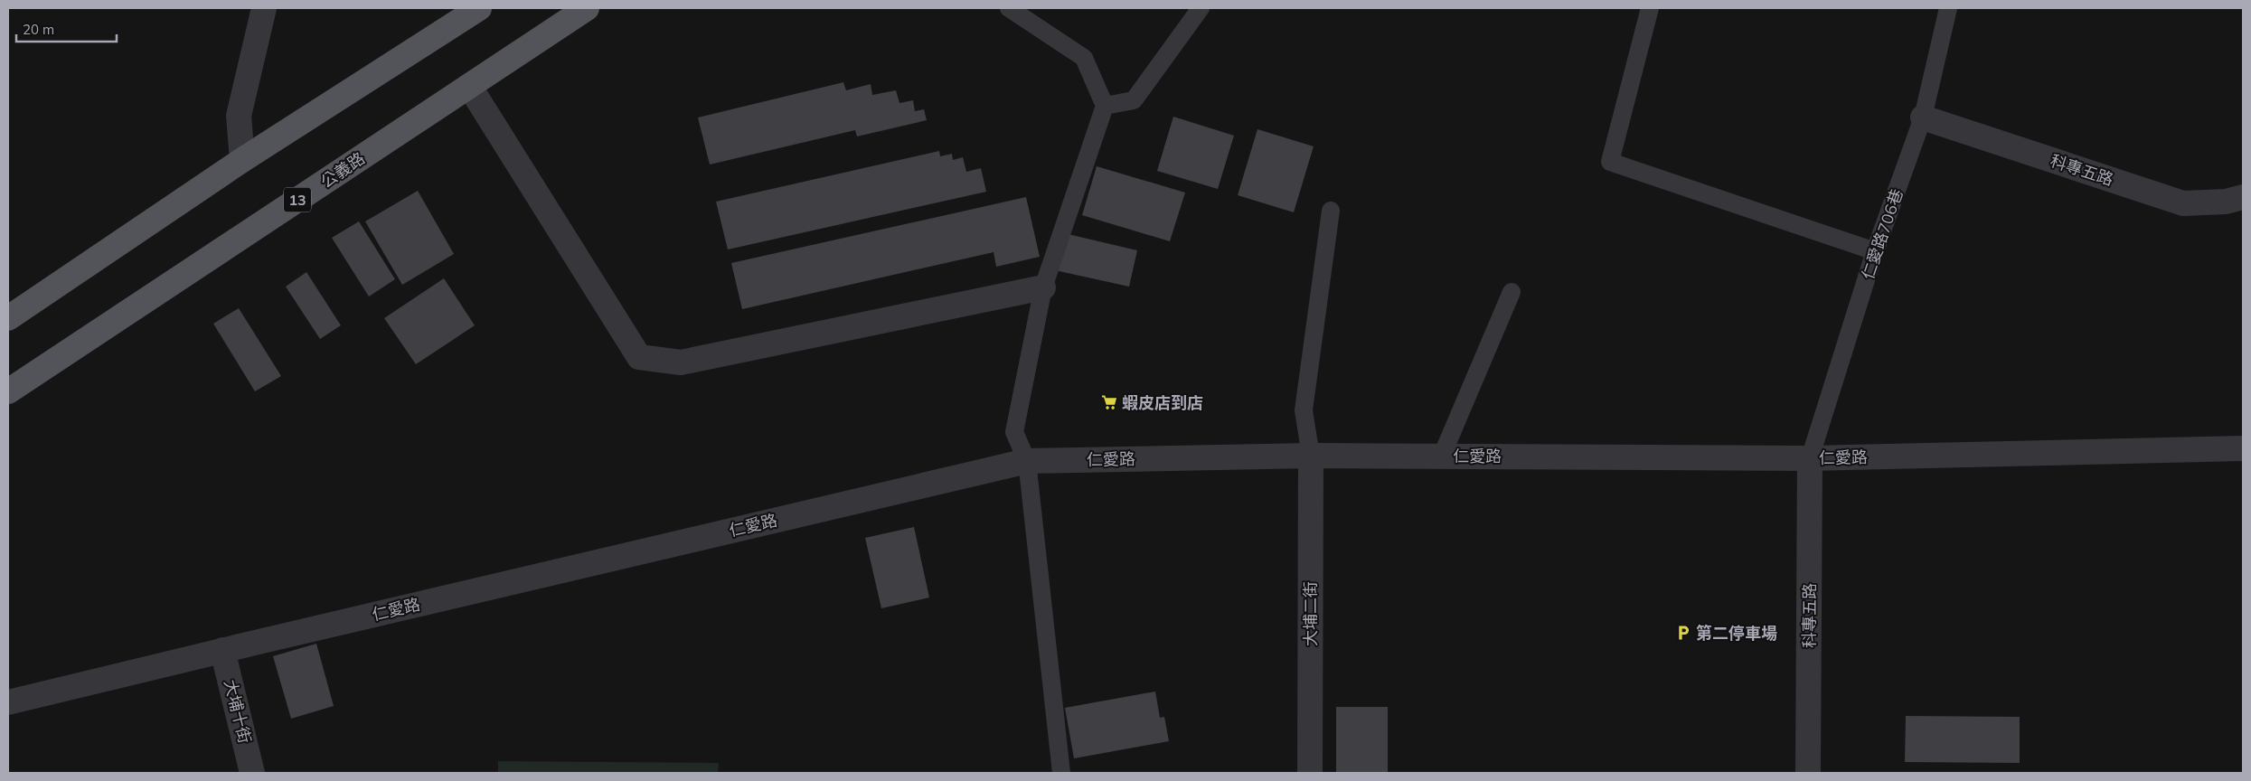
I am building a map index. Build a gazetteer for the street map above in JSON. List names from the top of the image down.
{
  "streets": {
    "main road": ["公義路", "13"],
    "street": [
      "科專五路",
      "仁愛路",
      "大埔二街",
      "大埔十街"
    ],
    "lane": ["仁愛路706巷"]
  },
  "crossings": [
    ["科專五路", "仁愛路706巷"],
    ["科專五路", "仁愛路"],
    ["仁愛路706巷", "仁愛路"],
    ["仁愛路", "大埔二街"],
    ["仁愛路", "大埔十街"]
  ],
  "places": {
    "supermarket": ["蝦皮店到店"],
    "parking": ["第二停車場"]
  },
  "scale_bar": "20 m"
}
